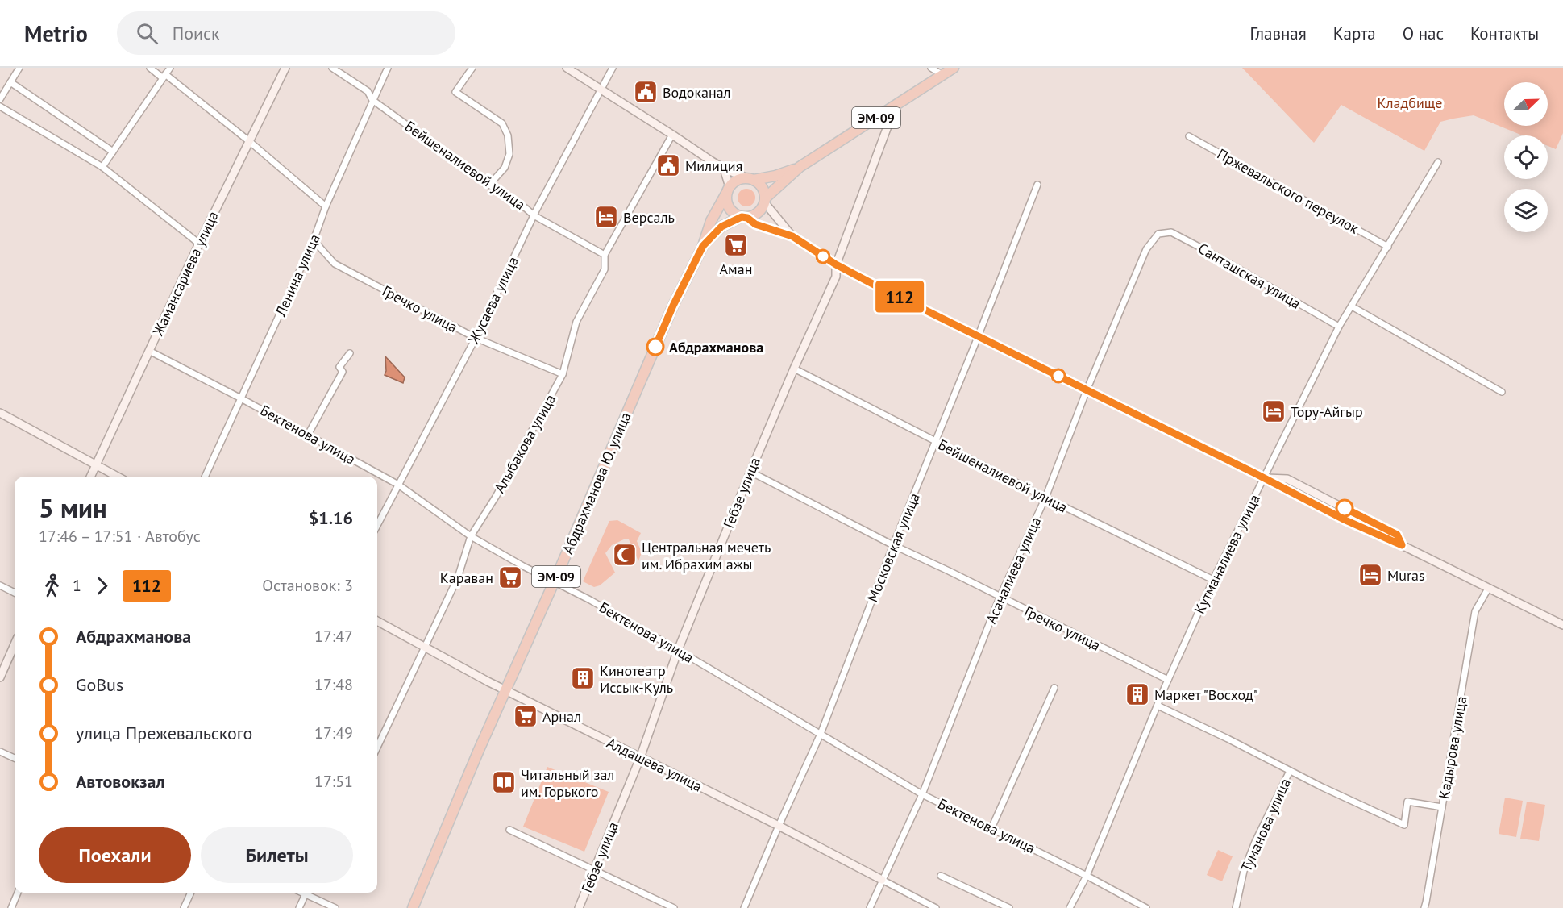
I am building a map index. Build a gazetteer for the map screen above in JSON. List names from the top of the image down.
{
  "streets": {
    "highway": ["ЭМ-09", "Абдрахманова Ю. улица"],
    "main road": ["Жамансариева улица", "Гебзе улица", "Алдашева улица"],
    "street": [
      "Бейшеналиевой улица",
      "Пржевальского переулок",
      "Ленина улица",
      "Санташская улица",
      "Жусаева улица",
      "Гречко улица",
      "Бектенова улица",
      "Алыбакова улица",
      "Московская улица",
      "Кутманалиева улица",
      "Асаналиева улица",
      "Кадырова улица",
      "Туманова улица"
    ]
  },
  "crossings": [
    ["ЭМ-09", "Абдрахманова Ю. улица"],
    ["ЭМ-09", "Гебзе улица"],
    ["Бейшеналиевой улица", "Ленина улица"],
    ["Бейшеналиевой улица", "Жусаева улица"],
    ["Бейшеналиевой улица", "Алыбакова улица"],
    ["Бейшеналиевой улица", "Гебзе улица"],
    ["Бейшеналиевой улица", "Московская улица"],
    ["Бейшеналиевой улица", "Кутманалиева улица"],
    ["Бейшеналиевой улица", "Асаналиева улица"],
    ["Пржевальского переулок", "Кутманалиева улица"],
    ["Жамансариева улица", "Бектенова улица"],
    ["Ленина улица", "Гречко улица"],
    ["Ленина улица", "Бектенова улица"],
    ["Санташская улица", "Кутманалиева улица"],
    ["Санташская улица", "Асаналиева улица"],
    ["Жусаева улица", "Гречко улица"],
    ["Жусаева улица", "Бектенова улица"],
    ["Гречко улица", "Алыбакова улица"],
    ["Гречко улица", "Гебзе улица"],
    ["Гречко улица", "Московская улица"],
    ["Гречко улица", "Кутманалиева улица"],
    ["Гречко улица", "Асаналиева улица"],
    ["Бектенова улица", "Алыбакова улица"],
    ["Бектенова улица", "Абдрахманова Ю. улица"],
    ["Бектенова улица", "Гебзе улица"],
    ["Бектенова улица", "Московская улица"],
    ["Бектенова улица", "Кутманалиева улица"],
    ["Бектенова улица", "Асаналиева улица"],
    ["Алыбакова улица", "Алдашева улица"],
    ["Абдрахманова Ю. улица", "Алдашева улица"],
    ["Гебзе улица", "Алдашева улица"],
    ["Московская улица", "Алдашева улица"],
    ["Асаналиева улица", "Алдашева улица"]
  ],
  "parks": ["Кладбище"],
  "places": {
    "public building": ["Водоканал", "Милиция"],
    "hotel": ["Версаль", "Тору-Айгыр", "Muras"],
    "supermarket": ["Аман", "Караван", "Арнал"],
    "other": ["Абдрахманова"],
    "mosque": ["Центральная мечеть им. Ибрахим ажы"],
    "building": ["Кинотеатр Иссык-Куль", "Маркет \"Восход\""],
    "library": ["Читальный зал им. Горького"]
  },
  "lines": ["bus line 112"],
  "north": "top right",
  "page": {
    "header": "Metrio",
    "search": "Поиск",
    "nav": [
      "Главная",
      "Карта",
      "О нас",
      "Контакты"
    ],
    "on_map": "112",
    "heading": ["5 мин", "17:46 – 17:51 · Автобус", "$1.16"],
    "legs": ["1", "112", "Остановок: 3"],
    "list": [
      {
        "name": "Абдрахманова",
        "value": "17:47"
      },
      {
        "name": "GoBus",
        "value": "17:48"
      },
      {
        "name": "улица Прежевальского",
        "value": "17:49"
      },
      {
        "name": "Автовокзал",
        "value": "17:51"
      }
    ],
    "buttons": ["Поехали", "Билеты"]
  }
}
